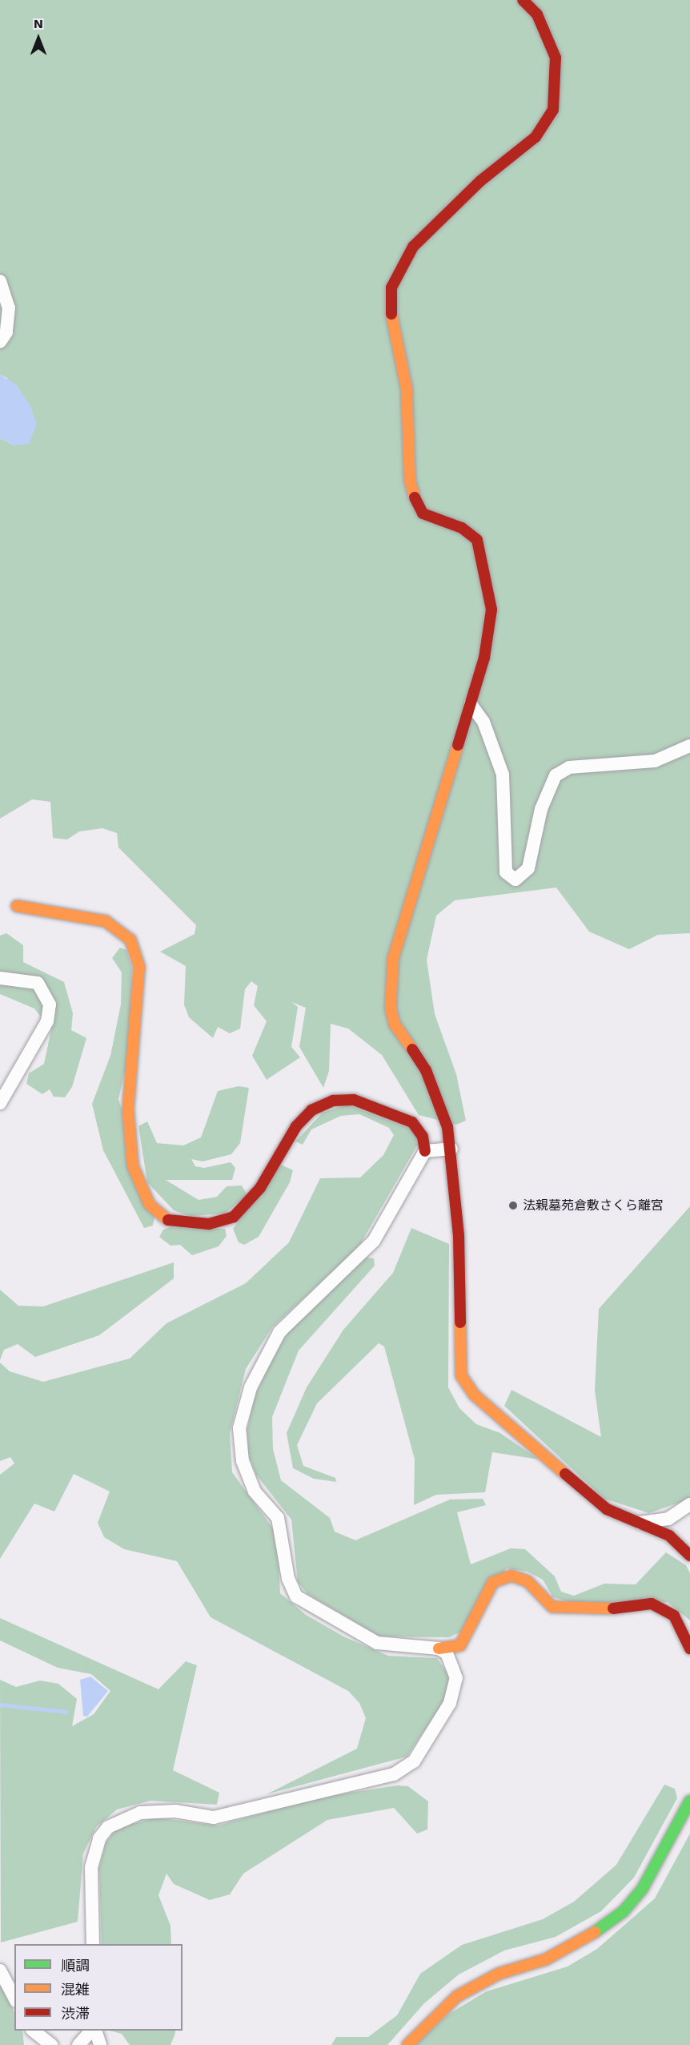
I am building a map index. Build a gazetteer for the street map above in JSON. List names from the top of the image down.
{
  "places": ["法親墓苑倉敷さくら離宮"],
  "legend": ["順調", "混雑", "渋滞"],
  "north": "top"
}
